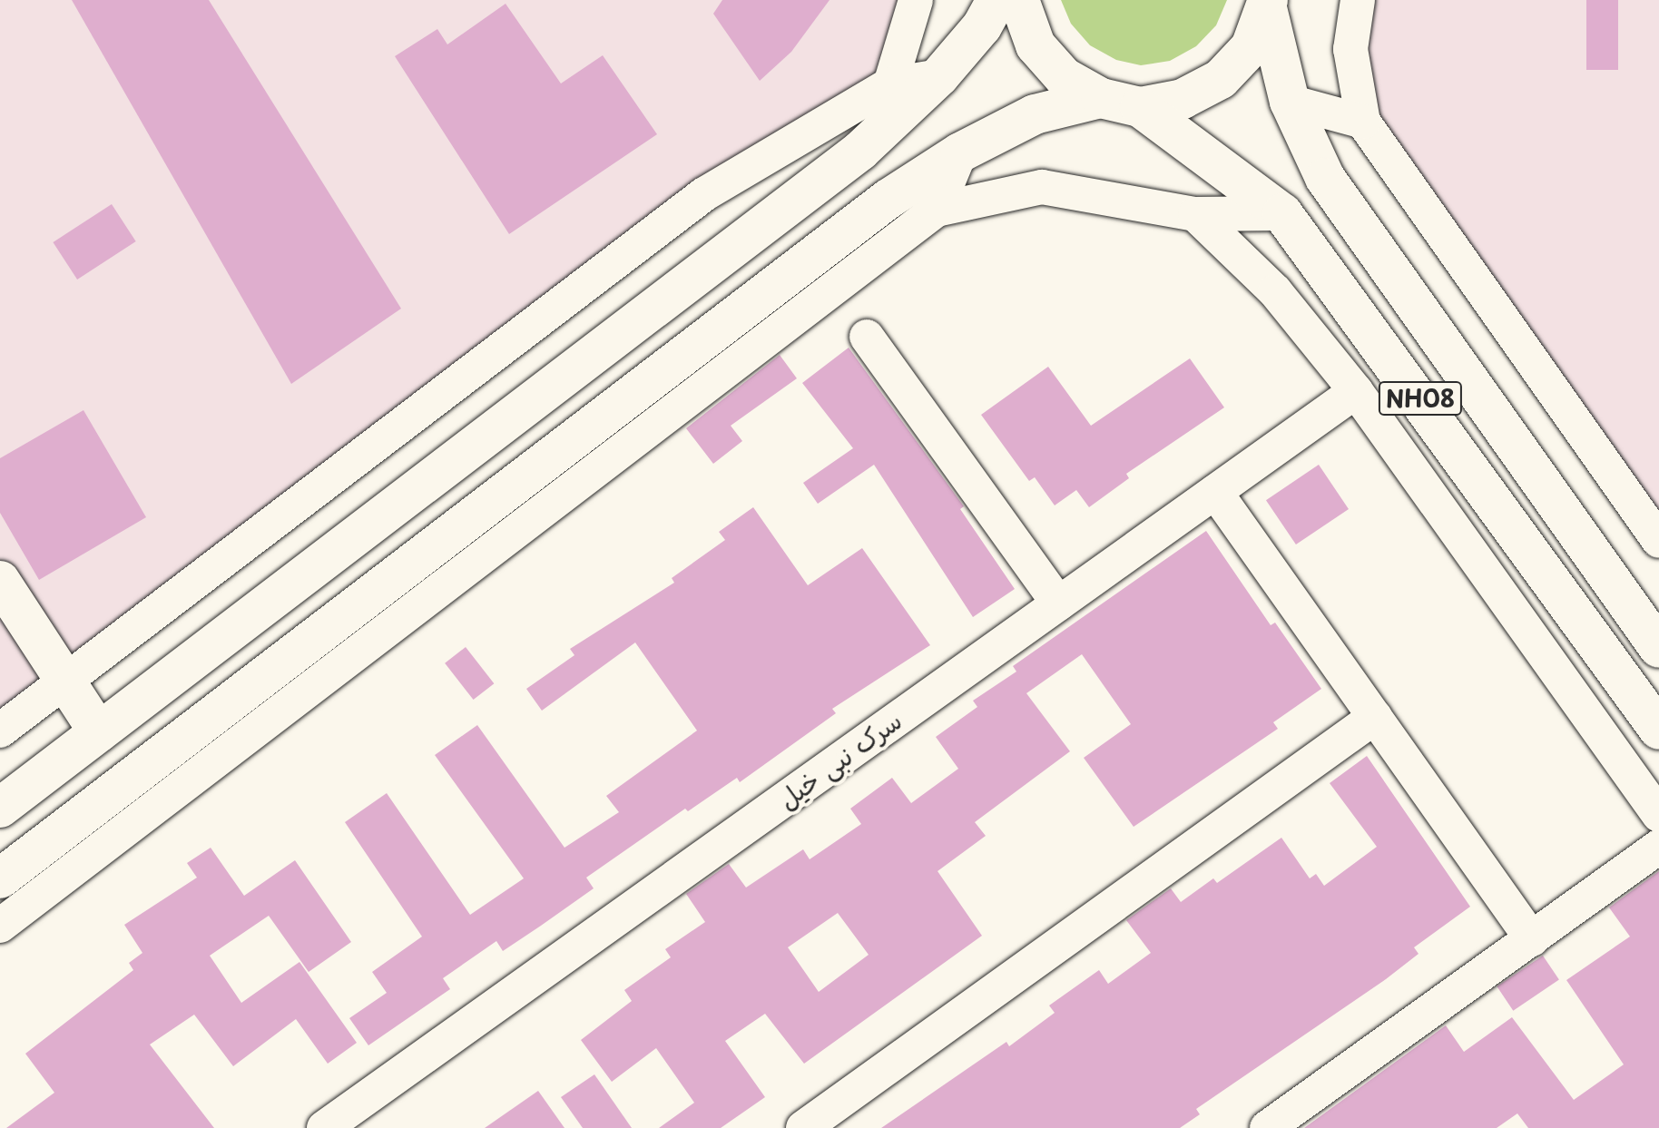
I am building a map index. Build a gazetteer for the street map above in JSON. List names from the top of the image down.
{
  "streets": {
    "main road": ["NH08"],
    "street": ["سرک نبی خیل"]
  }
}
